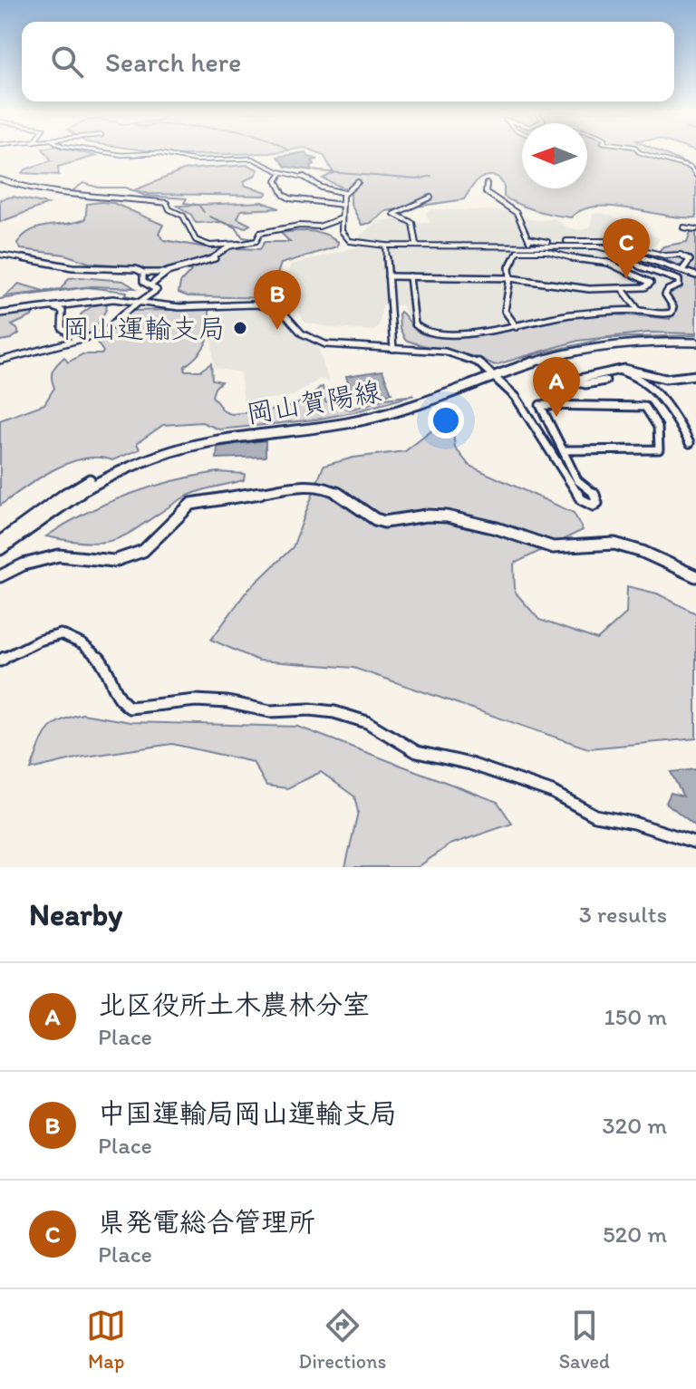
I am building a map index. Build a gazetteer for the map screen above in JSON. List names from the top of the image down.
{
  "streets": {
    "main road": ["岡山賀陽線"]
  },
  "places": ["岡山運輸支局"],
  "north": "left",
  "page": {
    "search": "Search here",
    "pins": ["C", "B", "A"],
    "heading": ["Nearby", "3 results"],
    "list": [
      {
        "mark": "A",
        "name": "北区役所土木農林分室",
        "note": "Place",
        "value": "150 m"
      },
      {
        "mark": "B",
        "name": "中国運輸局岡山運輸支局",
        "note": "Place",
        "value": "320 m"
      },
      {
        "mark": "C",
        "name": "県発電総合管理所",
        "note": "Place",
        "value": "520 m"
      }
    ],
    "nav": ["Map", "Directions", "Saved"]
  }
}
